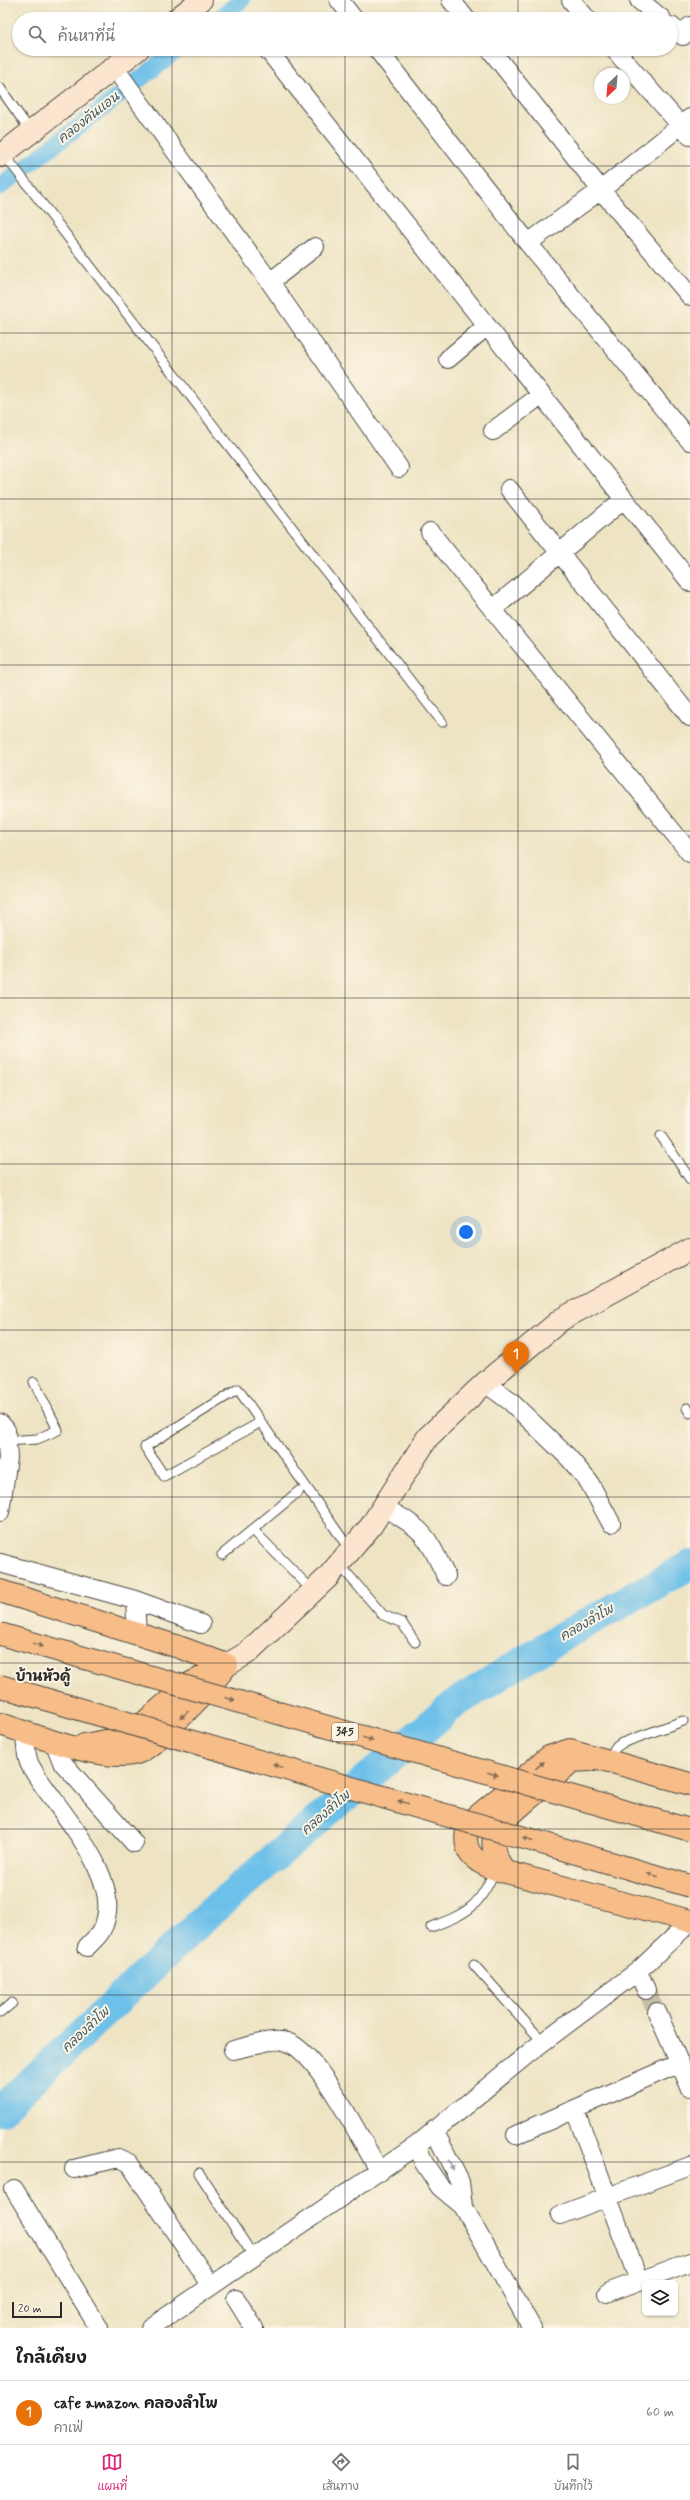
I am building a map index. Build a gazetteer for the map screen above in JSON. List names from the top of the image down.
{
  "streets": {
    "main road": ["345"]
  },
  "districts": ["บ้านหัวคู้"],
  "water": ["คลองคันแอน", "คลองลำโพ"],
  "scale_bar": "20 m",
  "north": "bottom left",
  "page": {
    "search": "ค้นหาที่นี่",
    "pins": "1",
    "scale": "20 m",
    "heading": "ใกล้เคียง",
    "list": [
      {
        "mark": "1",
        "name": "cafe amazon คลองลำโพ",
        "note": "คาเฟ่",
        "value": "60 m"
      }
    ],
    "nav": ["แผนที่", "เส้นทาง", "บันทึกไว้"]
  }
}
